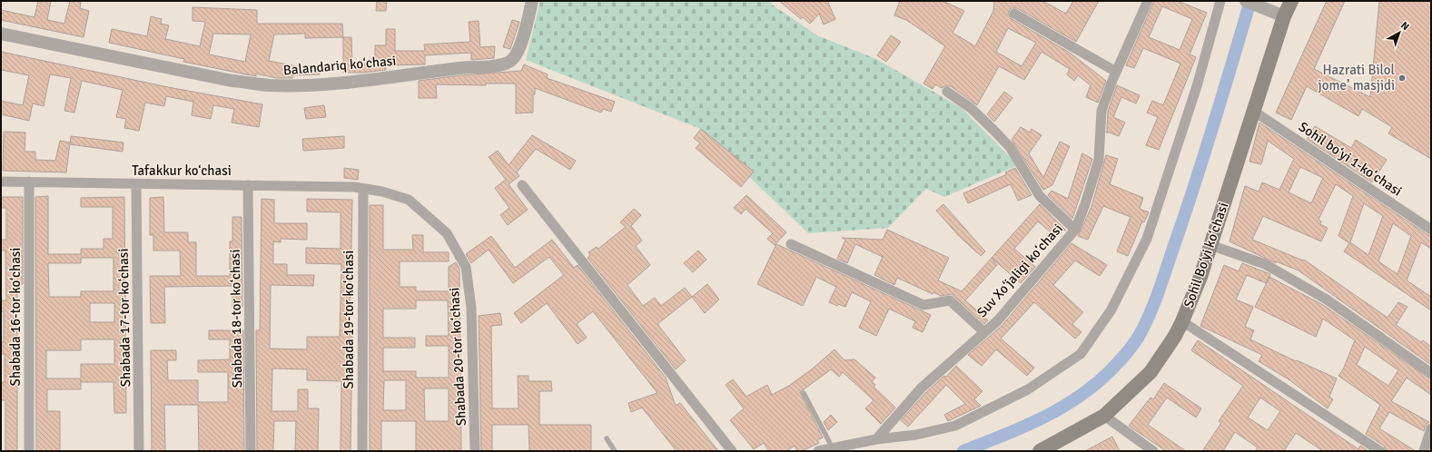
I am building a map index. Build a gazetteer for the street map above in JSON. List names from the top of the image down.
{
  "streets": {
    "main road": ["Sohil Boʻyi koʻchasi"],
    "street": [
      "Balandariq koʻchasi",
      "Sohil boʻyi 1-koʻchasi",
      "Tafakkur koʻchasi",
      "Suv Xoʻjaligi koʻchasi",
      "Shabada 16-tor koʻchasi",
      "Shabada 17-tor koʻchasi",
      "Shabada 18-tor koʻchasi",
      "Shabada 19-tor koʻchasi",
      "Shabada 20-tor koʻchasi"
    ]
  },
  "crossings": [
    ["Sohil boʻyi 1-koʻchasi", "Sohil Boʻyi koʻchasi"],
    ["Tafakkur koʻchasi", "Shabada 16-tor koʻchasi"],
    ["Tafakkur koʻchasi", "Shabada 17-tor koʻchasi"],
    ["Tafakkur koʻchasi", "Shabada 18-tor koʻchasi"],
    ["Tafakkur koʻchasi", "Shabada 19-tor koʻchasi"],
    ["Tafakkur koʻchasi", "Shabada 20-tor koʻchasi"],
    ["Shabada 19-tor koʻchasi", "Shabada 20-tor koʻchasi"]
  ],
  "places": ["Hazrati Bilol jome’ masjidi"],
  "north": "top right"
}
